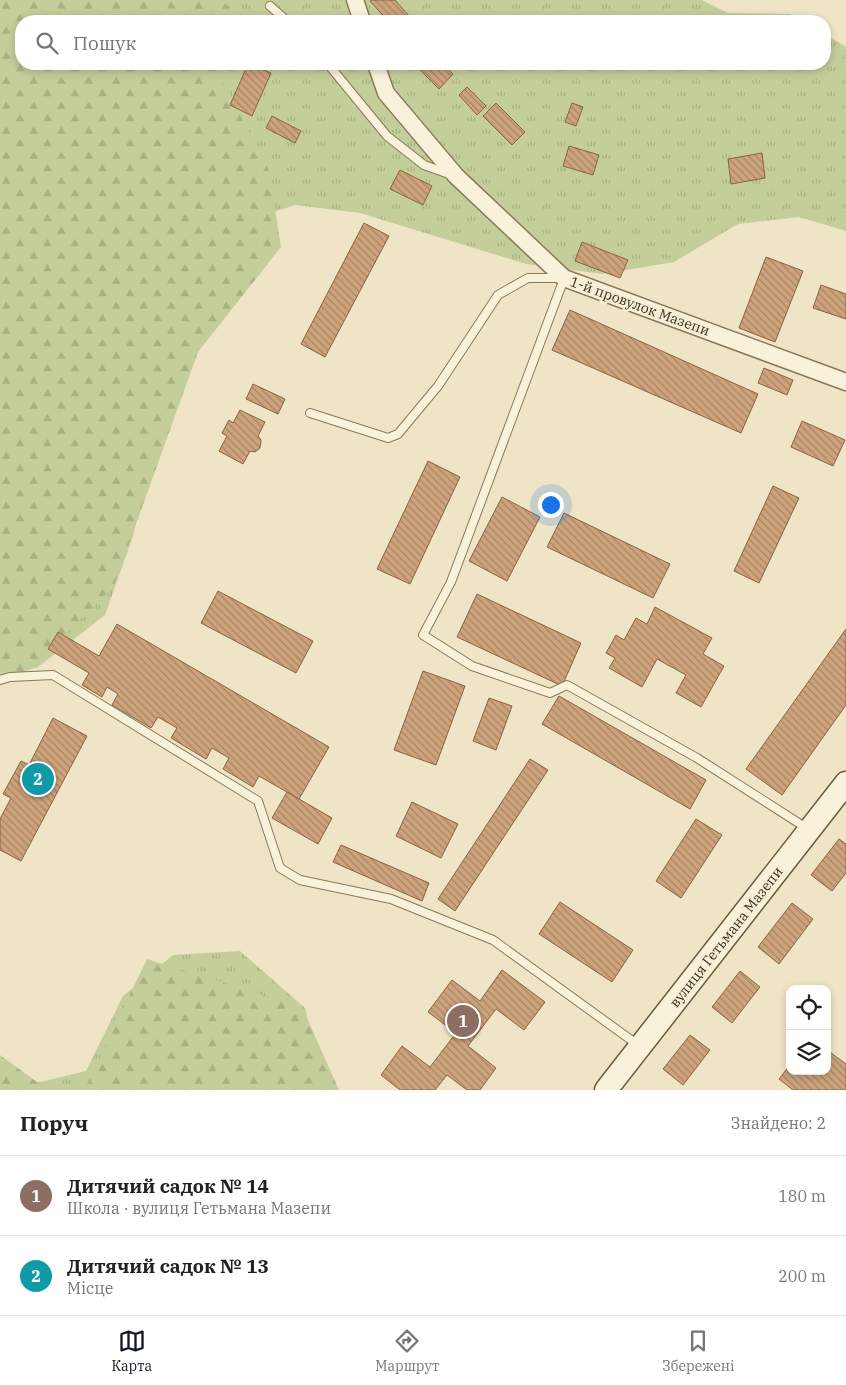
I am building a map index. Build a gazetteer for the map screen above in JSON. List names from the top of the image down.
{
  "streets": {
    "main road": ["вулиця Гетьмана Мазепи"],
    "street": ["1-й провулок Мазепи"]
  },
  "page": {
    "search": "Пошук",
    "pins": ["2", "1"],
    "heading": ["Поруч", "Знайдено: 2"],
    "list": [
      {
        "mark": "1",
        "name": "Дитячий садок № 14",
        "note": "Школа · вулиця Гетьмана Мазепи",
        "value": "180 m"
      },
      {
        "mark": "2",
        "name": "Дитячий садок № 13",
        "note": "Місце",
        "value": "200 m"
      }
    ],
    "nav": ["Карта", "Маршрут", "Збережені"]
  }
}
